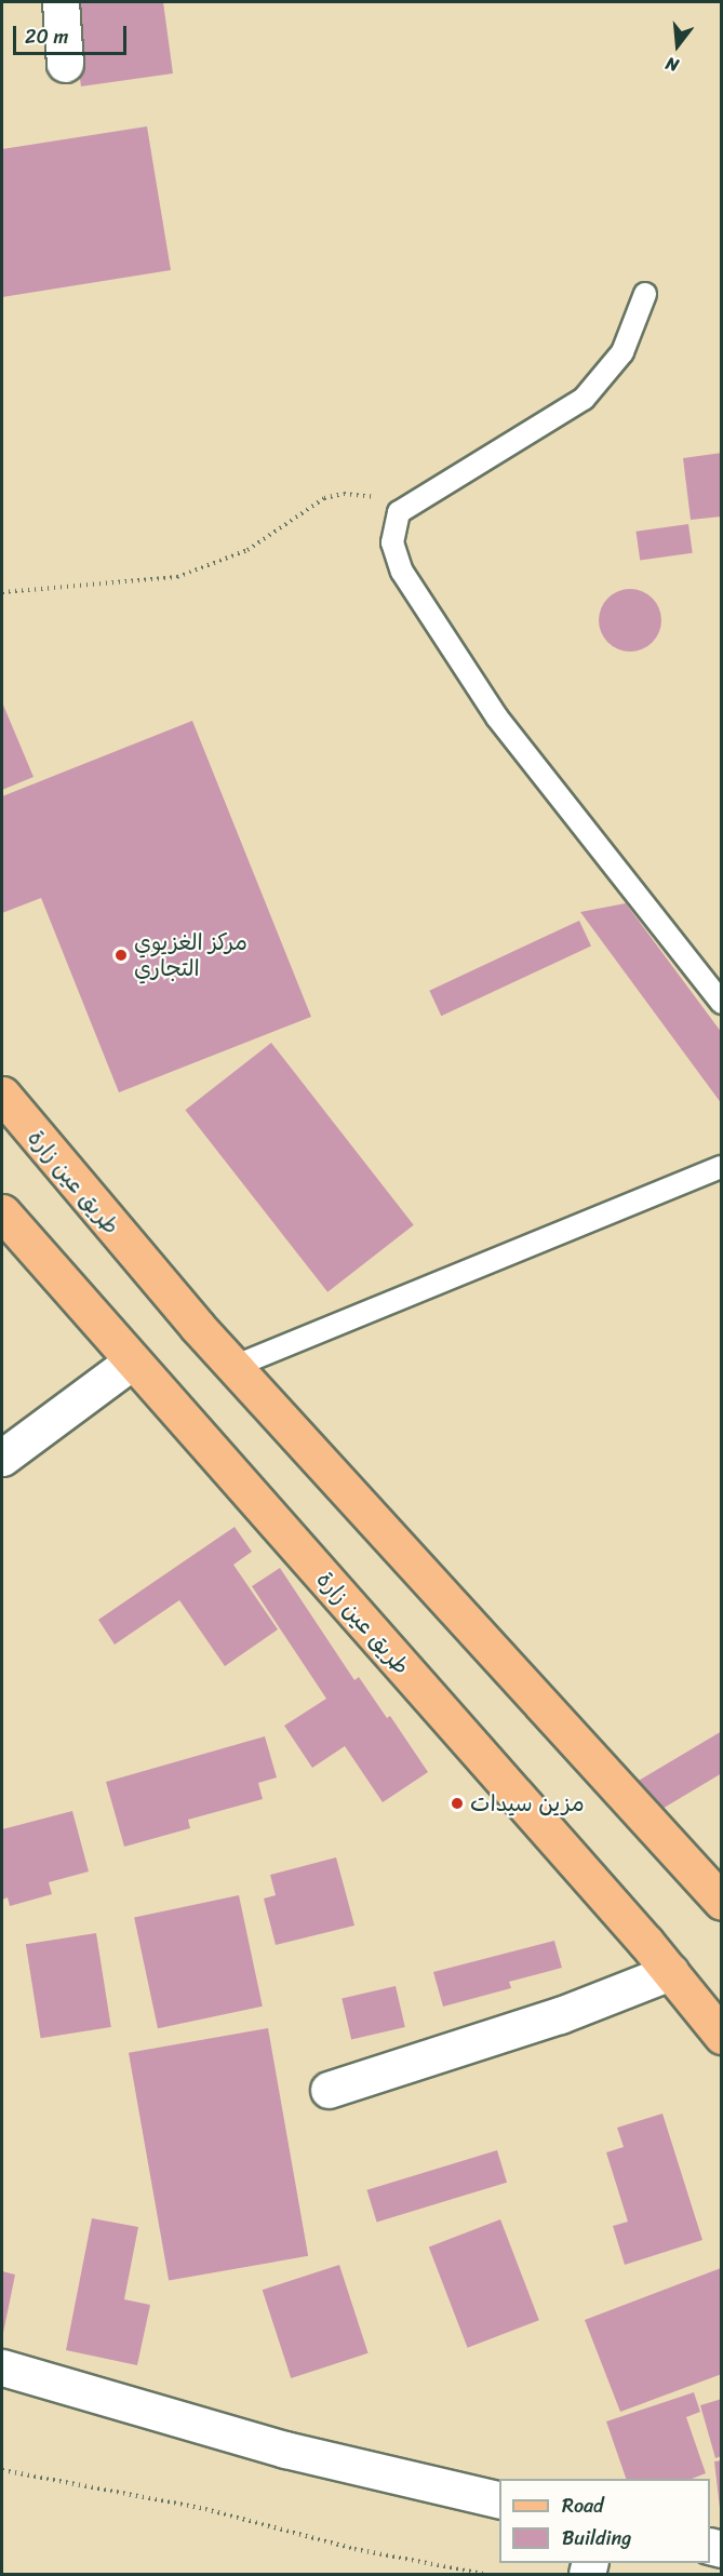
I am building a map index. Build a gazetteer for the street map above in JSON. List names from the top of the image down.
{
  "streets": {
    "main road": ["طريق عين زارة"]
  },
  "places": ["مركز الغزيوي التجاري", "مزين سيدات"],
  "legend": ["Road", "Building"],
  "scale_bar": "20 m",
  "north": "bottom"
}
